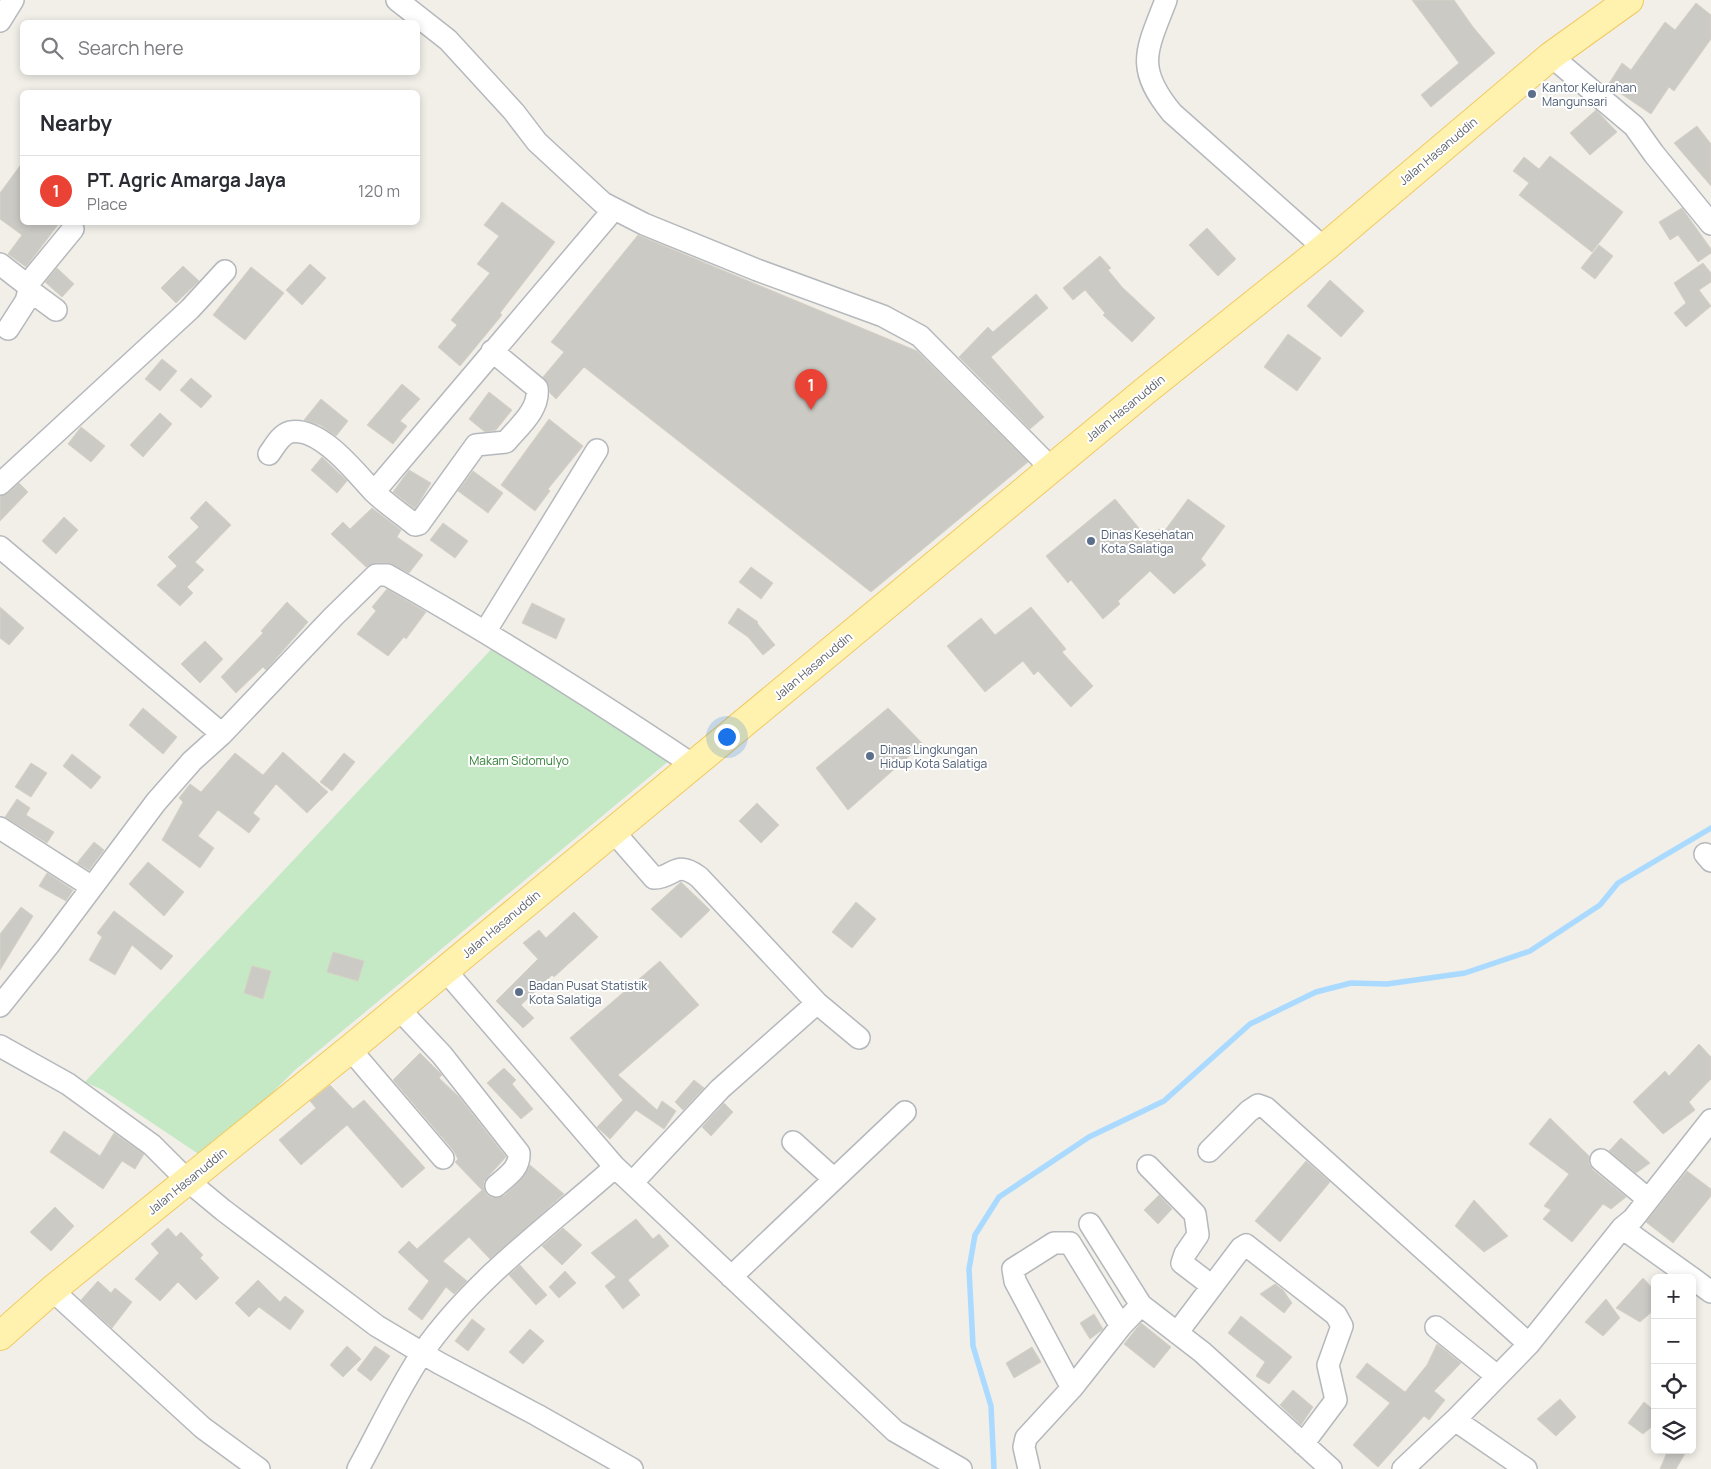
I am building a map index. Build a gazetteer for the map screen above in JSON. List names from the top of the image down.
{
  "streets": {
    "main road": ["Jalan Hasanuddin"]
  },
  "parks": ["Makam Sidomulyo"],
  "places": [
    "Kantor Kelurahan Mangunsari",
    "Dinas Kesehatan Kota Salatiga",
    "Dinas Lingkungan Hidup Kota Salatiga",
    "Badan Pusat Statistik Kota Salatiga"
  ],
  "page": {
    "search": "Search here",
    "heading": "Nearby",
    "list": [
      {
        "mark": "1",
        "name": "PT. Agric Amarga Jaya",
        "note": "Place",
        "value": "120 m"
      }
    ],
    "pins": "1",
    "map_buttons": ["+", "−"]
  }
}
